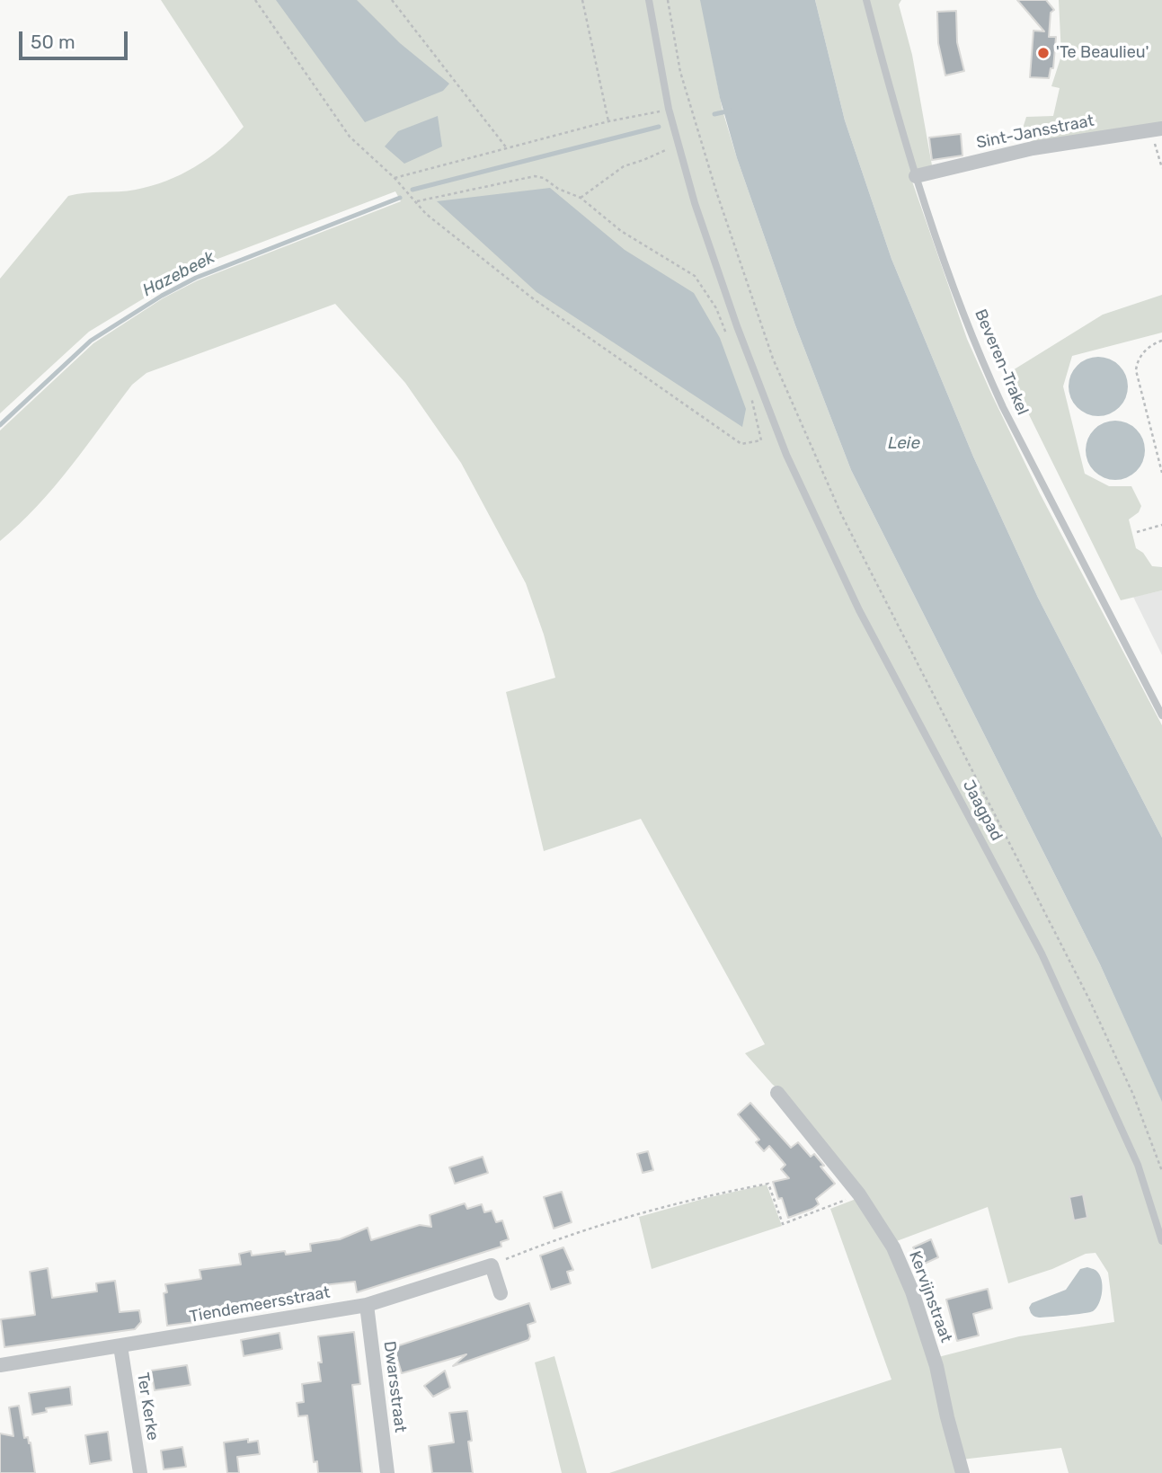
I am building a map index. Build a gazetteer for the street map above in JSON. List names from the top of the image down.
{
  "streets": {
    "street": [
      "Sint-Jansstraat",
      "Kervijnstraat",
      "Tiendemeersstraat",
      "Dwarsstraat",
      "Ter Kerke"
    ],
    "lane": ["Beveren-Trakel", "Jaagpad"]
  },
  "crossings": [
    ["Sint-Jansstraat", "Beveren-Trakel"],
    ["Tiendemeersstraat", "Dwarsstraat"],
    ["Tiendemeersstraat", "Ter Kerke"]
  ],
  "water": ["Hazebeek", "Leie"],
  "places": ["'Te Beaulieu'"],
  "scale_bar": "50 m"
}
